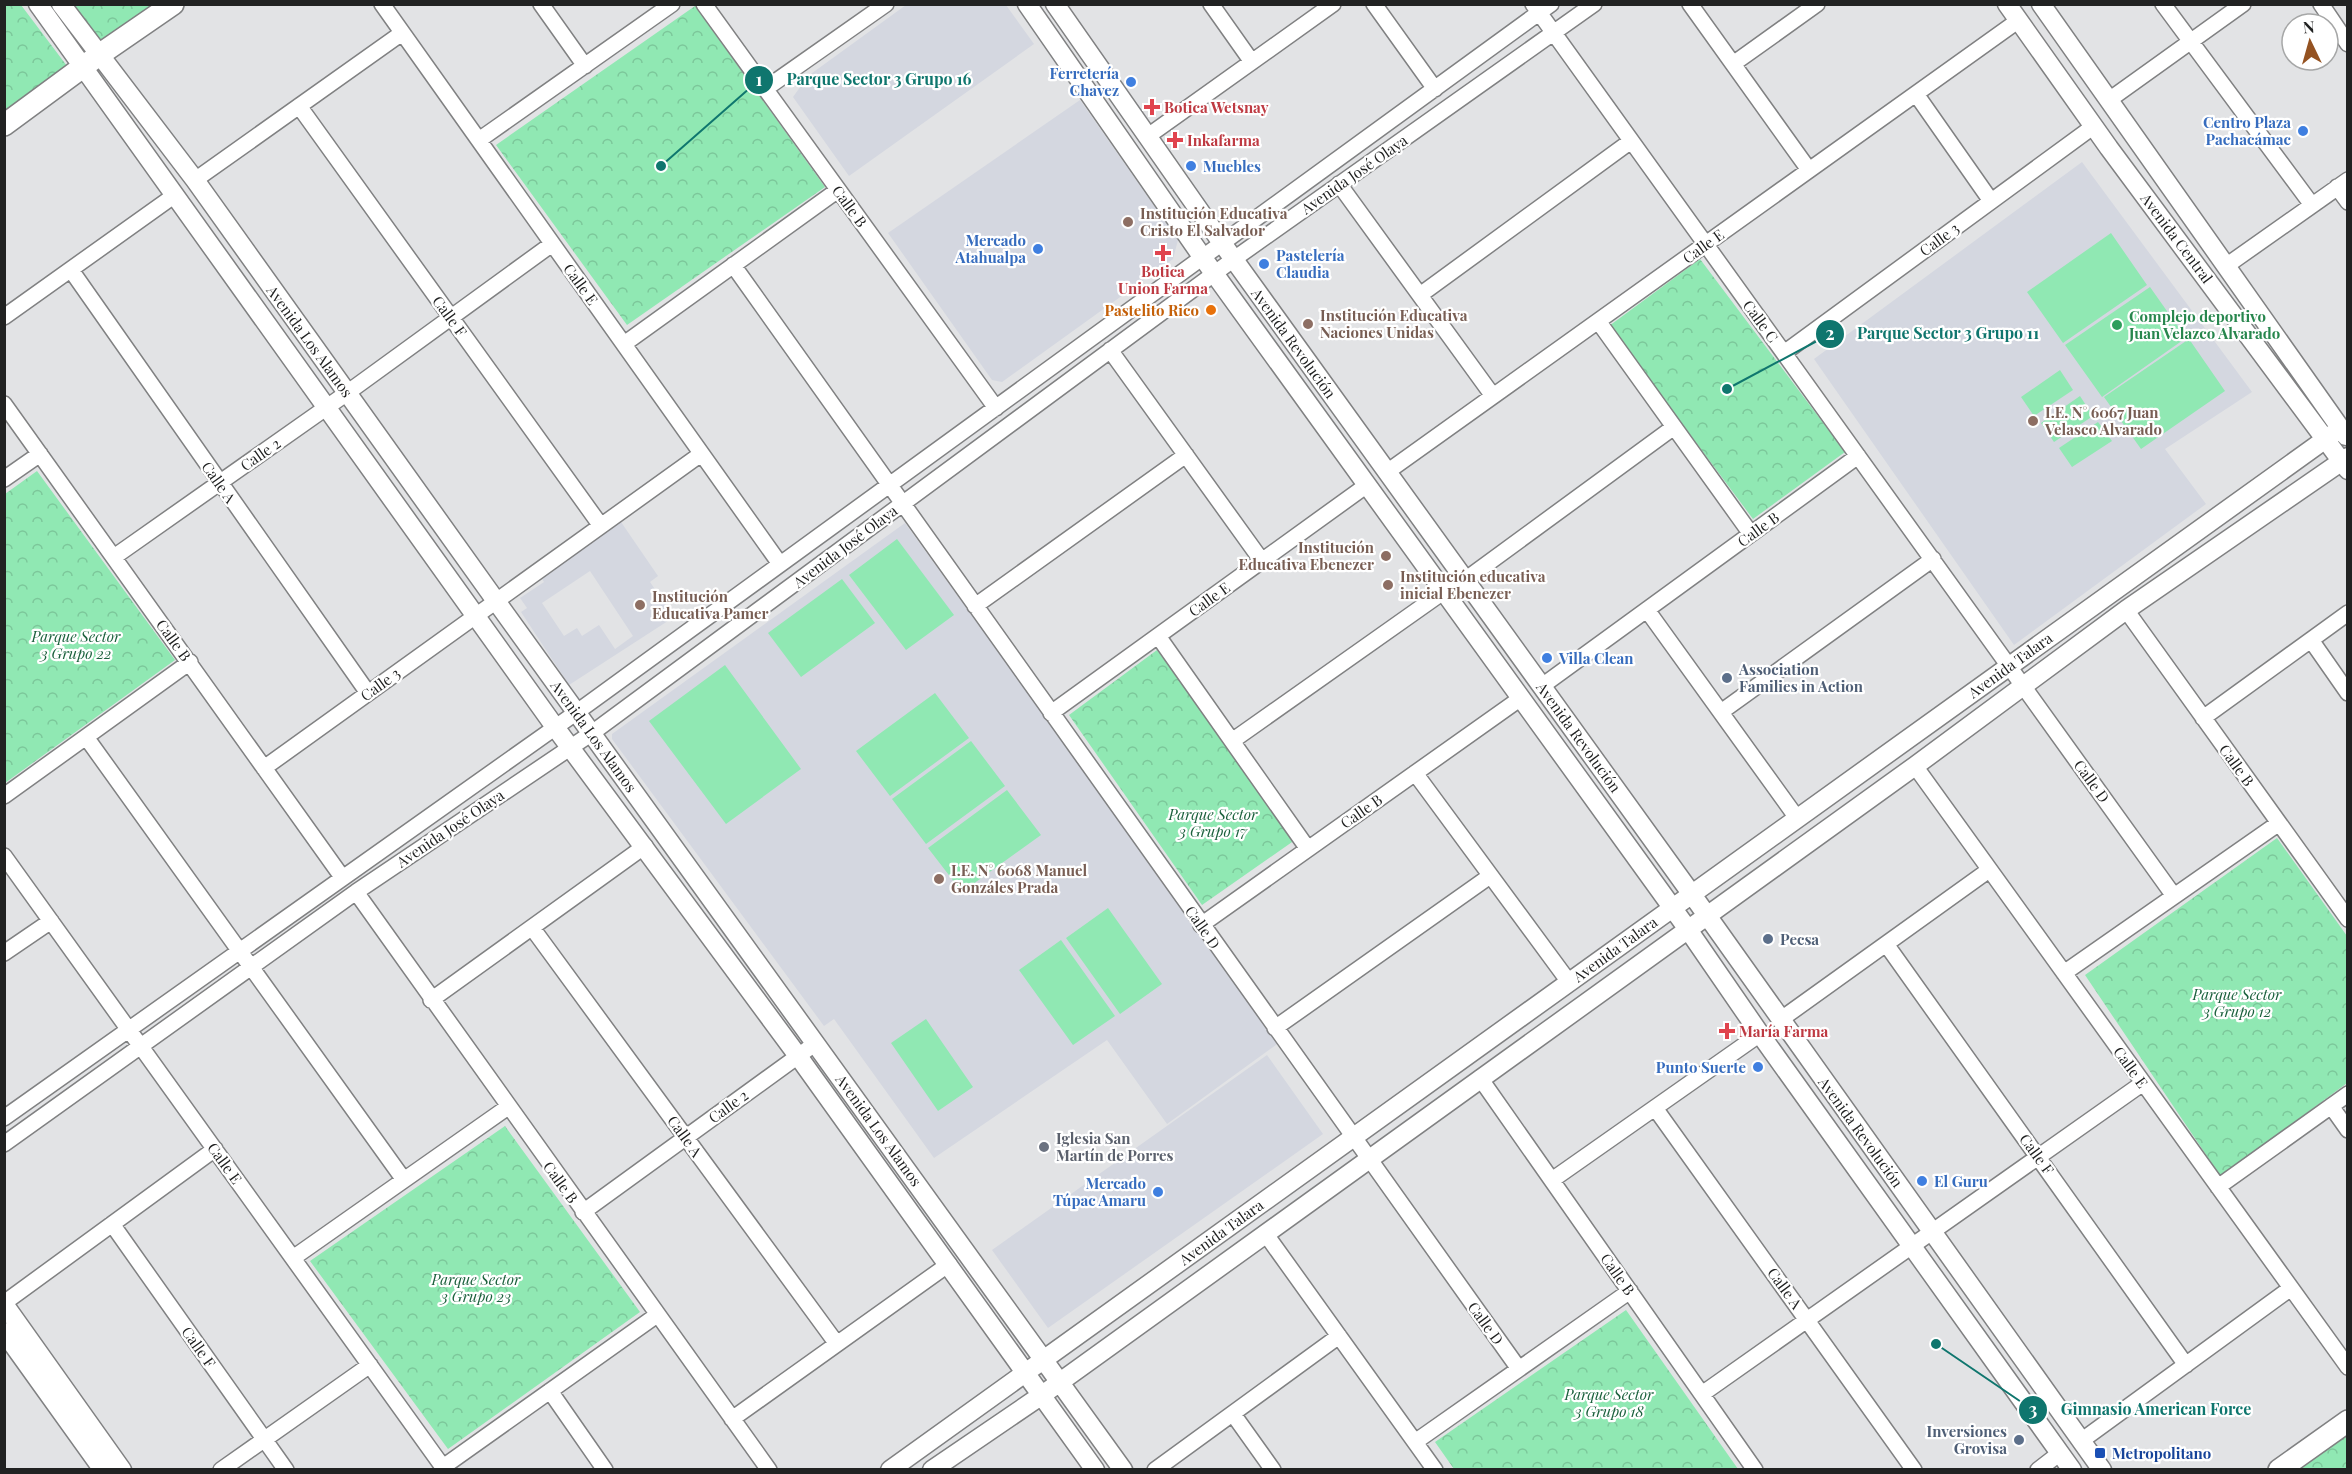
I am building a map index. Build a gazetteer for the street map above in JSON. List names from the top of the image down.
{
  "streets": {
    "street": [
      "Avenida José Olaya",
      "Calle B",
      "Avenida Central",
      "Calle 3",
      "Calle E",
      "Calle F",
      "Calle C",
      "Avenida Los Alamos",
      "Avenida Revolución",
      "Calle 2",
      "Calle A",
      "Avenida Talara",
      "Calle D"
    ]
  },
  "crossings": [
    ["Avenida José Olaya", "Calle B"],
    ["Avenida José Olaya", "Calle E"],
    ["Avenida José Olaya", "Calle C"],
    ["Avenida José Olaya", "Avenida Los Alamos"],
    ["Avenida José Olaya", "Avenida Revolución"],
    ["Avenida José Olaya", "Calle D"],
    ["Calle B", "Calle 3"],
    ["Calle B", "Calle C"],
    ["Calle B", "Avenida Revolución"],
    ["Calle B", "Calle 2"],
    ["Calle B", "Avenida Talara"],
    ["Calle B", "Calle D"],
    ["Avenida Central", "Calle 3"],
    ["Avenida Central", "Calle E"],
    ["Avenida Central", "Avenida Talara"],
    ["Calle 3", "Calle E"],
    ["Calle 3", "Calle F"],
    ["Calle 3", "Calle C"],
    ["Calle 3", "Avenida Los Alamos"],
    ["Calle 3", "Calle A"],
    ["Calle E", "Calle C"],
    ["Calle E", "Avenida Revolución"],
    ["Calle E", "Calle 2"],
    ["Calle E", "Avenida Talara"],
    ["Calle E", "Calle D"],
    ["Calle F", "Calle 2"],
    ["Calle C", "Avenida Talara"],
    ["Calle C", "Calle D"],
    ["Avenida Los Alamos", "Calle 2"],
    ["Avenida Los Alamos", "Avenida Talara"],
    ["Avenida Revolución", "Avenida Talara"],
    ["Calle 2", "Calle A"],
    ["Avenida Talara", "Calle D"]
  ],
  "parks": [
    "Parque Sector 3 Grupo 22",
    "Parque Sector 3 Grupo 17",
    "Parque Sector 3 Grupo 12",
    "Parque Sector 3 Grupo 23",
    "Parque Sector 3 Grupo 18"
  ],
  "places": {
    "other": [
      "Ferretería Chavez",
      "Centro Plaza Pachacámac",
      "Parque Sector 3 Grupo 16",
      "Muebles",
      "Institución Educativa Cristo El Salvador",
      "Mercado Atahualpa",
      "Pastelería Claudia",
      "Pastelito Rico",
      "Institución Educativa Naciones Unidas",
      "Complejo deportivo Juan Velazco Alvarado",
      "Parque Sector 3 Grupo 11",
      "I.E. N° 6067 Juan Velasco Alvarado",
      "Institución Educativa Ebenezer",
      "Institución educativa inicial Ebenezer",
      "Institución Educativa Pamer",
      "Villa Clean",
      "Association Families in Action",
      "I.E. N° 6068 Manuel Gonzáles Prada",
      "Pecsa",
      "Punto Suerte",
      "Iglesia San Martín de Porres",
      "El Guru",
      "Mercado Túpac Amaru",
      "Gimnasio American Force",
      "Inversiones Grovisa"
    ],
    "health": [
      "Botica Wetsnay",
      "Inkafarma",
      "Botica Union Farma",
      "María Farma"
    ],
    "transit": ["Metropolitano"]
  },
  "north": "top"
}
